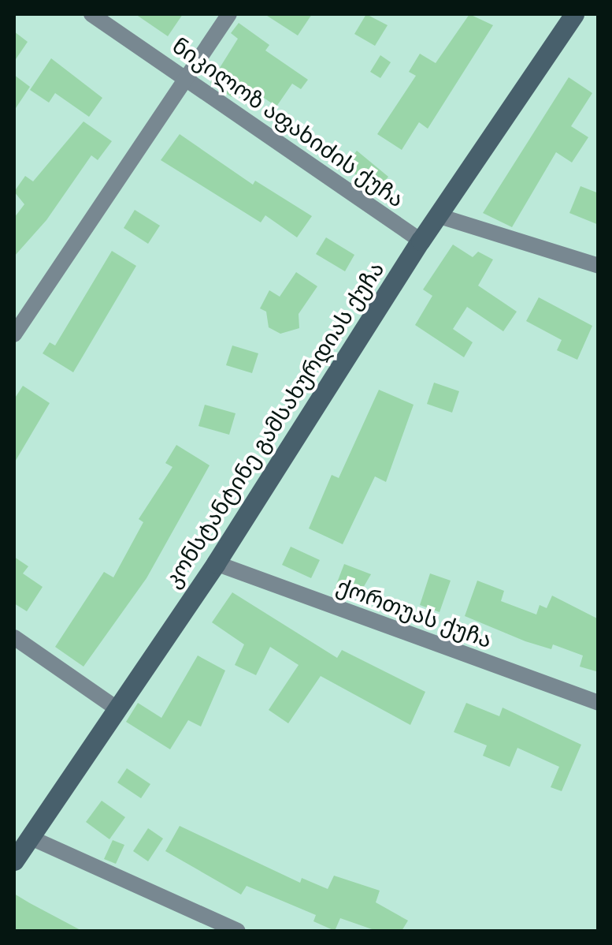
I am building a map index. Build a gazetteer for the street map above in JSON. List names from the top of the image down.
{
  "streets": {
    "main road": ["კონსტანტინე გამსახურდიას ქუჩა"],
    "street": ["ნიკილოზ აფახიძის ქუჩა", "ქორთუას ქუჩა"]
  },
  "crossings": [
    ["ნიკილოზ აფახიძის ქუჩა", "კონსტანტინე გამსახურდიას ქუჩა"],
    ["კონსტანტინე გამსახურდიას ქუჩა", "ქორთუას ქუჩა"]
  ]
}
